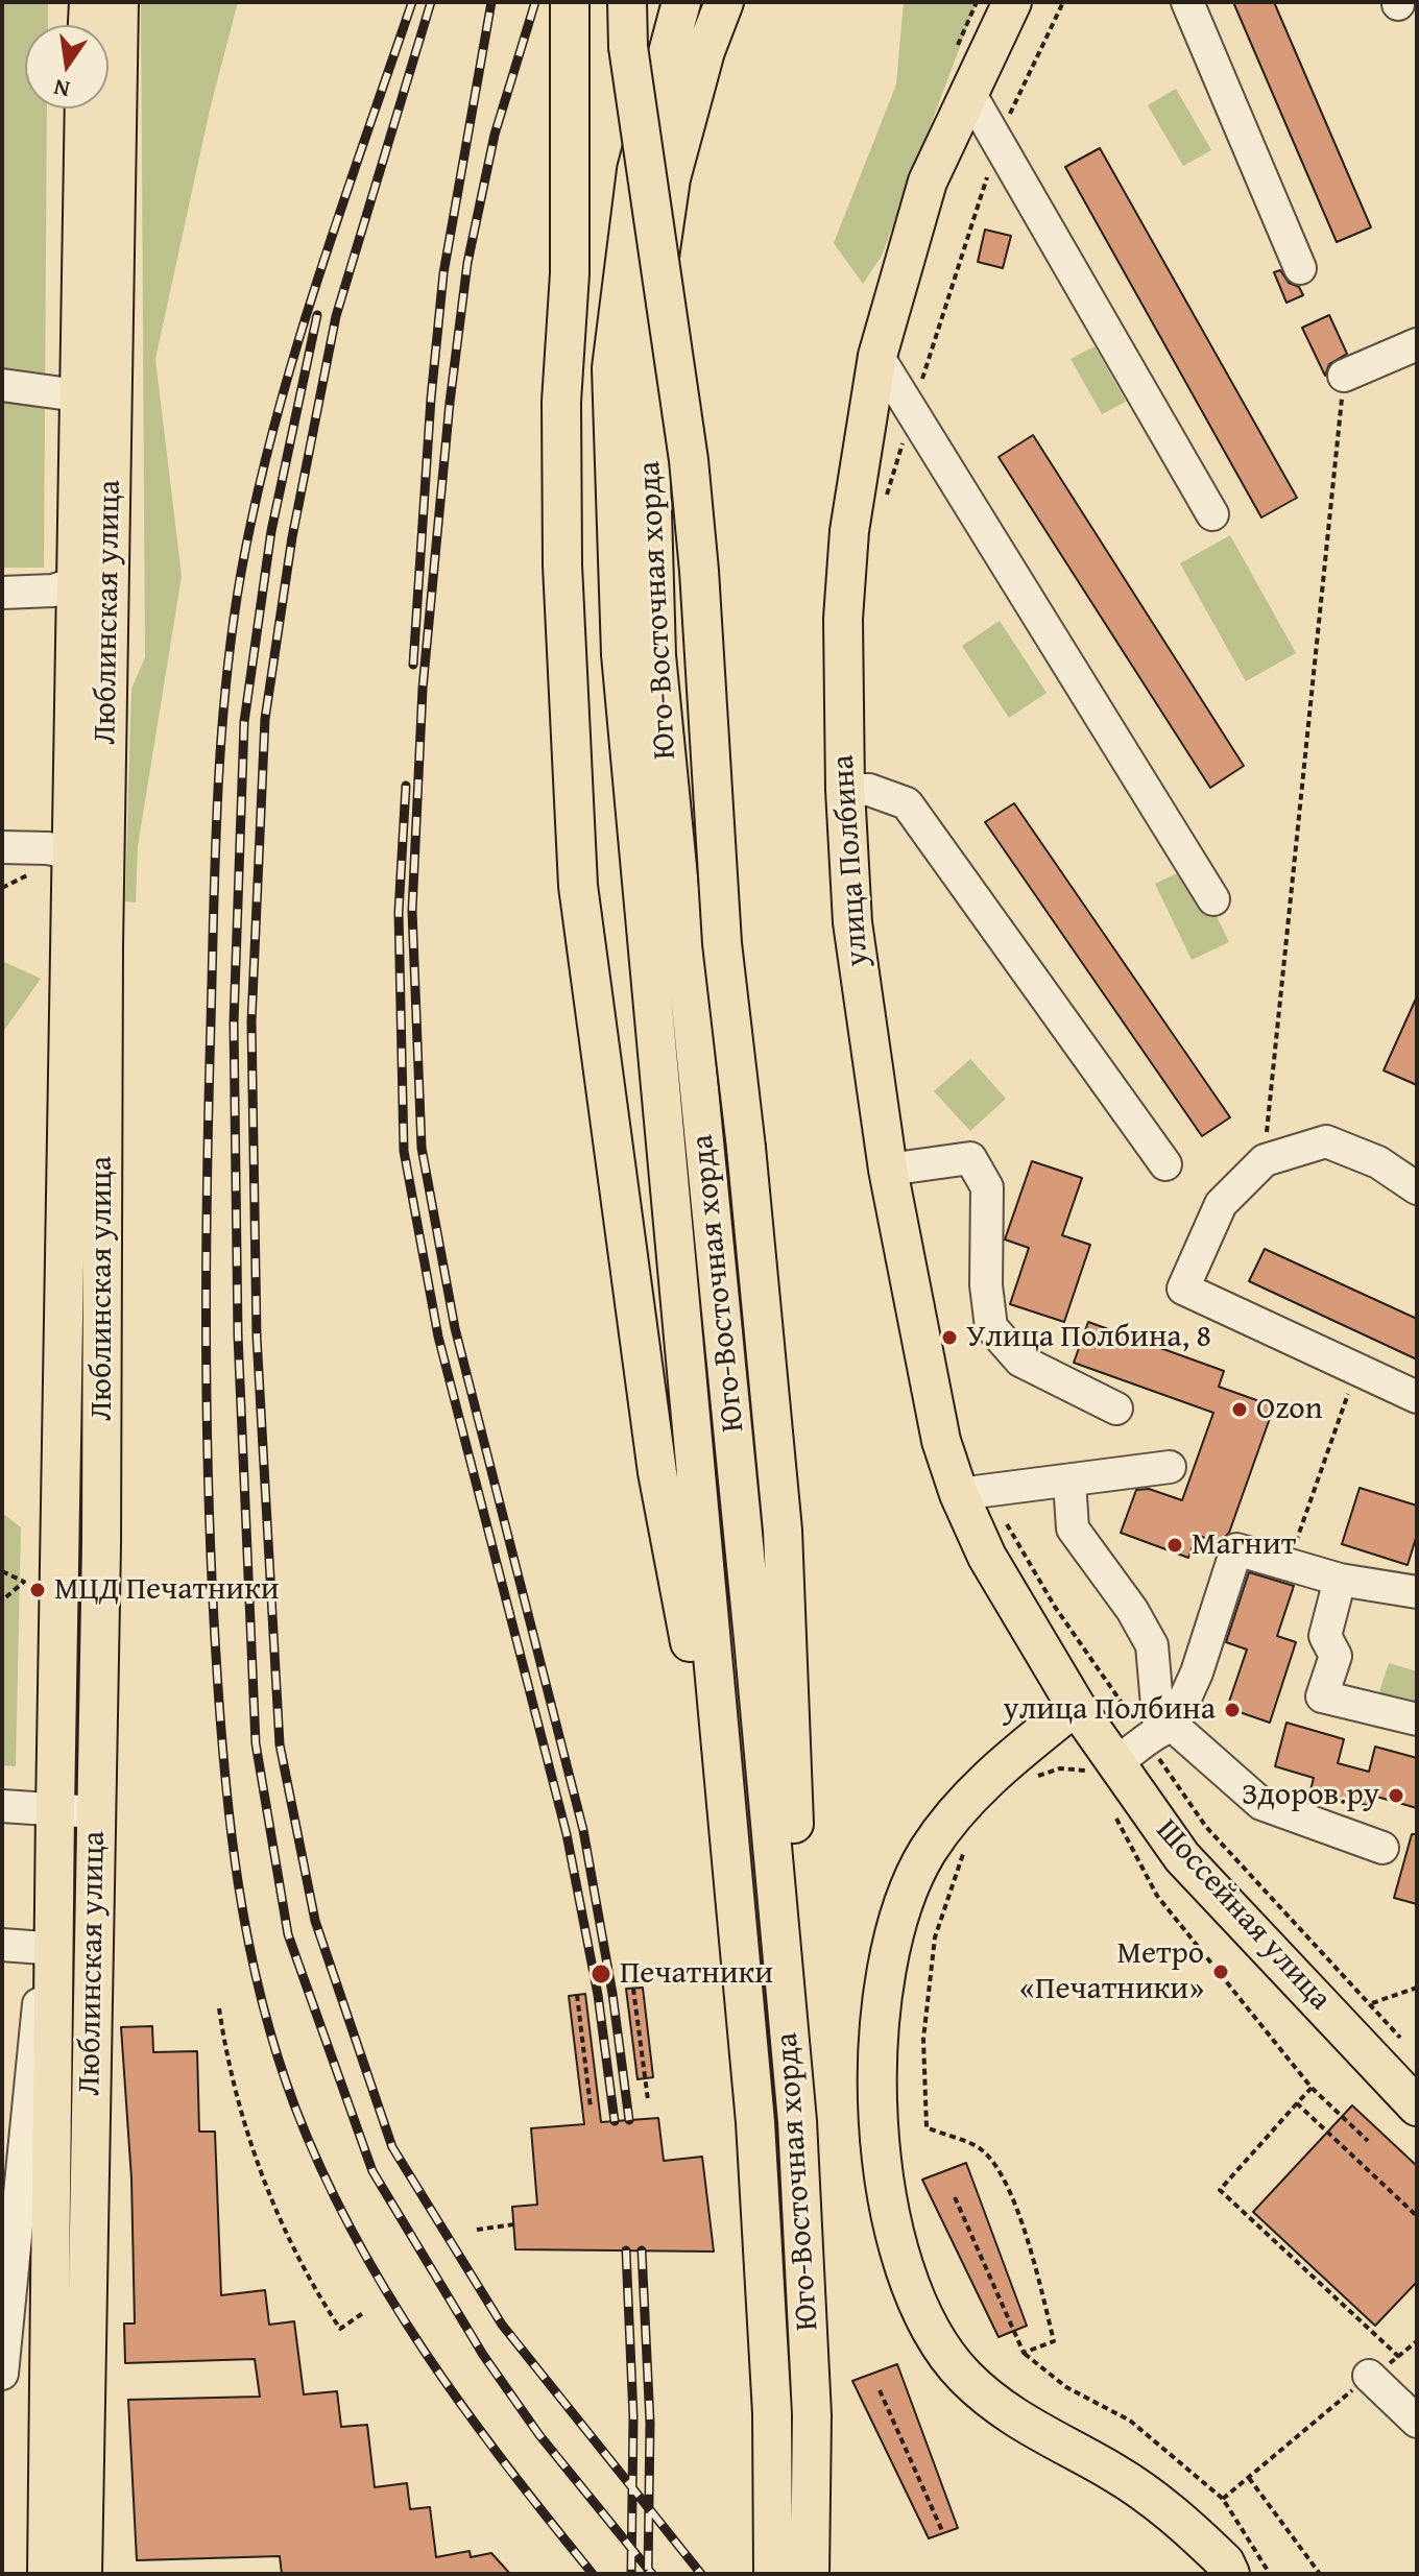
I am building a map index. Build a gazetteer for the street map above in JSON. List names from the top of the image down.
{
  "streets": {
    "main road": [
      "Юго-Восточная хорда",
      "Люблинская улица",
      "улица Полбина",
      "Шоссейная улица"
    ]
  },
  "crossings": [
    ["улица Полбина", "Шоссейная улица"]
  ],
  "places": [
    "Улица Полбина, 8",
    "Ozon",
    "Магнит",
    "МЦД Печатники",
    "улица Полбина",
    "Здоров.ру",
    "Метро «Печатники»",
    "Печатники"
  ],
  "north": "bottom"
}
